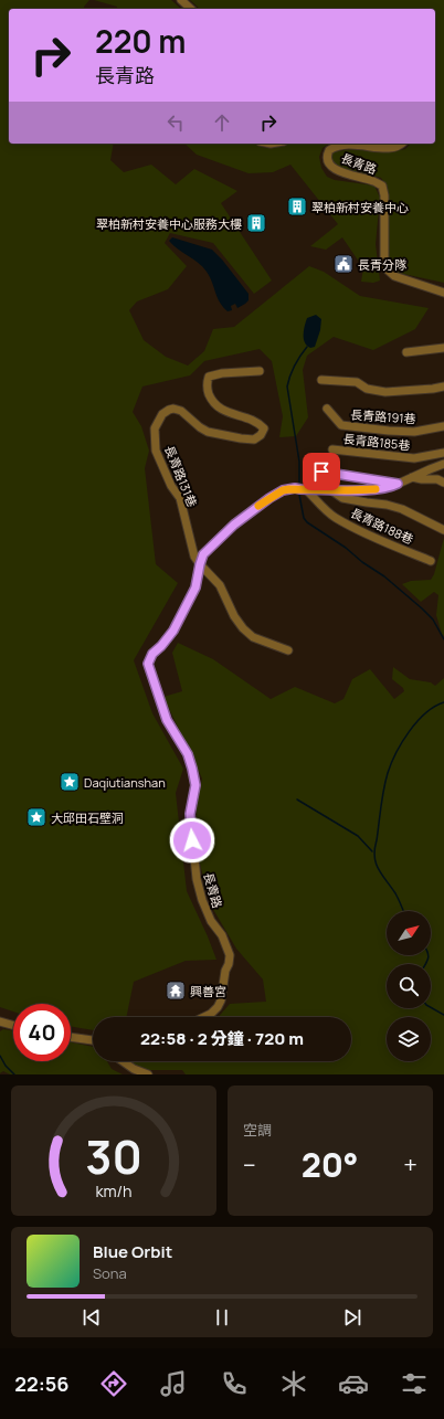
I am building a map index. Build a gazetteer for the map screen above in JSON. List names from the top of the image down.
{
  "streets": {
    "street": [
      "長青路",
      "長青路191巷",
      "長青路185巷",
      "長青路131巷",
      "長青路188巷"
    ]
  },
  "crossings": [
    ["長青路", "長青路131巷"],
    ["長青路", "長青路188巷"]
  ],
  "places": {
    "building": ["翠柏新村安養中心", "翠柏新村安養中心服務大樓"],
    "public building": ["長青分隊"],
    "place": ["Daqiutianshan", "大邱田石壁洞"],
    "temple": ["興善宮"]
  },
  "north": "top right",
  "page": {
    "turn": ["220 m", "長青路"],
    "limit": "40",
    "trip": "22:58 · 2 分鐘 · 720 m",
    "tile": "空調",
    "heat": ["−", "20°", "+"],
    "song": ["Blue Orbit", "Sona"],
    "tabs": "22:56",
    "gauge": ["30", "km/h"]
  }
}
